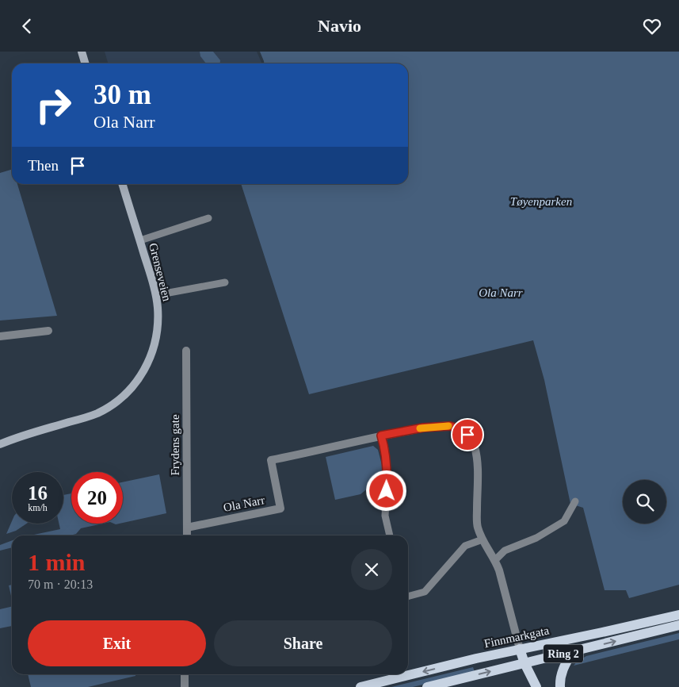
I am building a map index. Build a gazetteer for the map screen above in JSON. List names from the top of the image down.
{
  "streets": {
    "main road": ["Grenseveien", "Finnmarkgata", "Ring 2"],
    "street": ["Frydens gate", "Ola Narr"]
  },
  "crossings": [
    ["Frydens gate", "Ola Narr"],
    ["Ola Narr", "Finnmarkgata"]
  ],
  "parks": ["Tøyenparken", "Ola Narr"],
  "page": {
    "header": "Navio",
    "turn": ["30 m", "Ola Narr"],
    "then": "Then",
    "speed": "16 km/h",
    "limit": "20",
    "heading": ["1 min", "70 m · 20:13"],
    "buttons": ["Exit", "Share"]
  }
}
